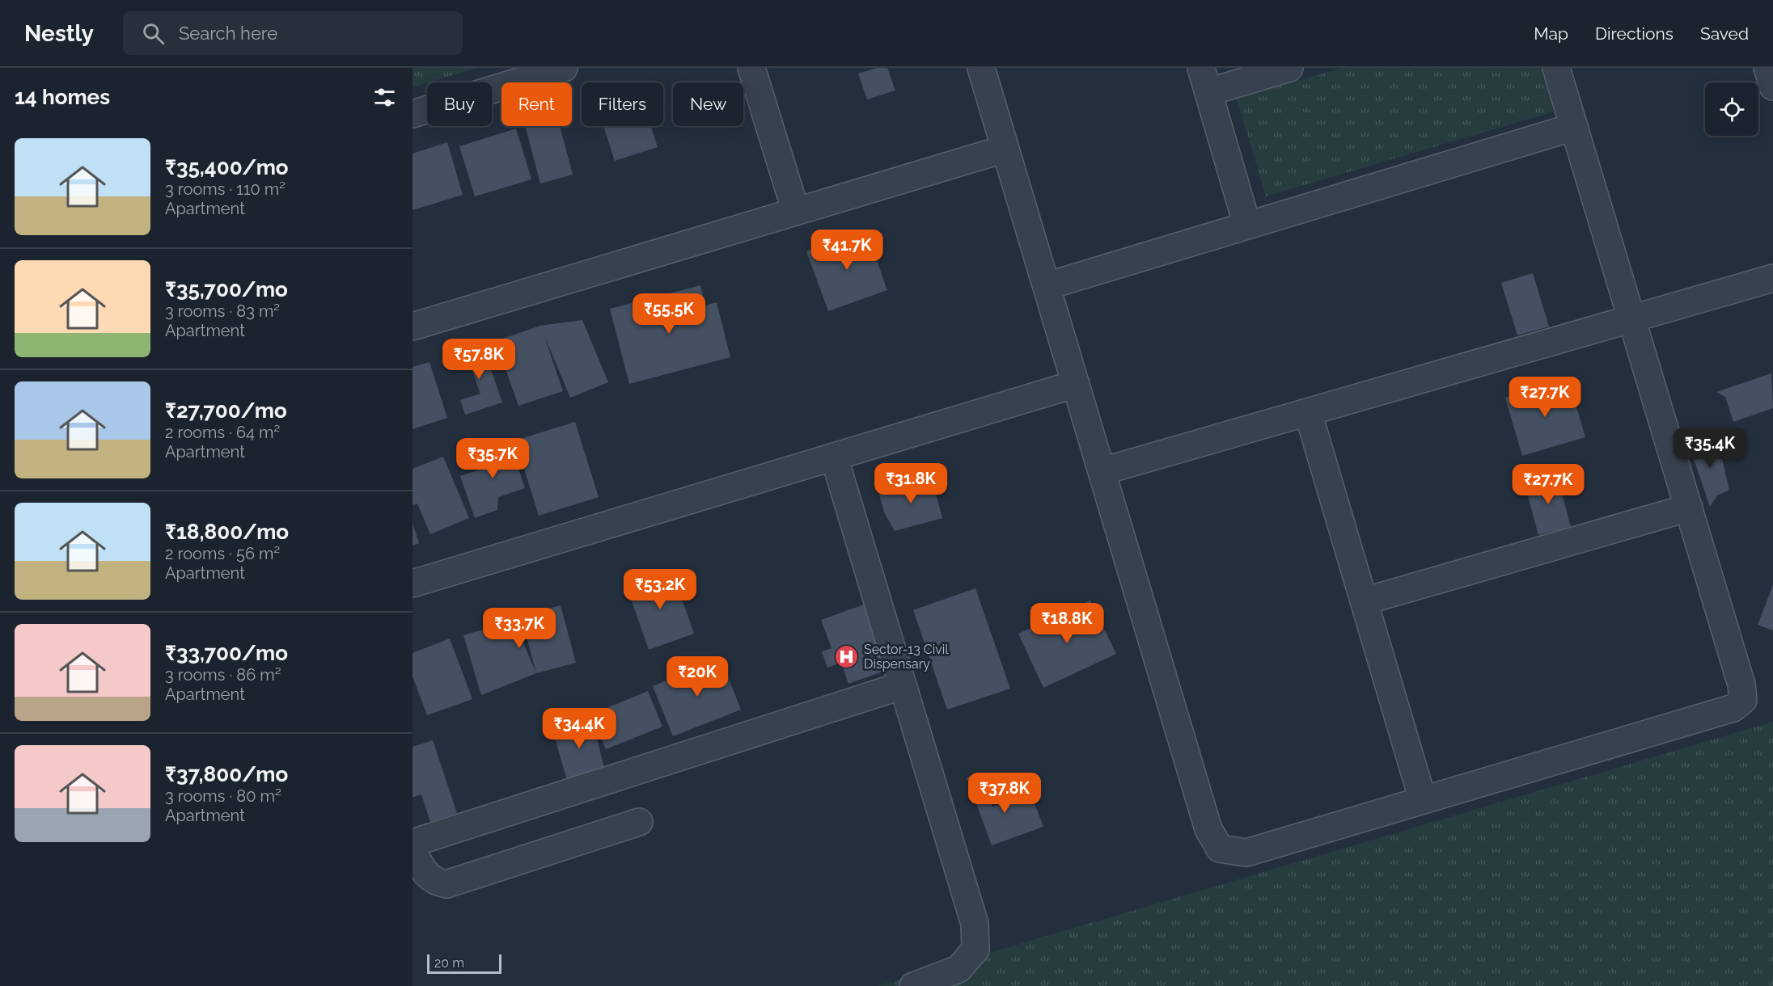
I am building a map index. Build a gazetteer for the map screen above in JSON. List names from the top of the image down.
{
  "places": {
    "hospital": ["Sector-13 Civil Dispensary"]
  },
  "scale_bar": "20 m",
  "page": {
    "header": "Nestly",
    "search": "Search here",
    "nav": ["Map", "Directions", "Saved"],
    "heading": "14 homes",
    "chip": [
      "Buy",
      "Rent",
      "Filters",
      "New"
    ],
    "list": [
      {
        "name": "₹35,400/mo",
        "note": "3 rooms · 110 m² · Apartment"
      },
      {
        "name": "₹35,700/mo",
        "note": "3 rooms · 83 m² · Apartment"
      },
      {
        "name": "₹27,700/mo",
        "note": "2 rooms · 64 m² · Apartment"
      },
      {
        "name": "₹18,800/mo",
        "note": "2 rooms · 56 m² · Apartment"
      },
      {
        "name": "₹33,700/mo",
        "note": "3 rooms · 86 m² · Apartment"
      },
      {
        "name": "₹37,800/mo",
        "note": "3 rooms · 80 m² · Apartment"
      }
    ],
    "price": [
      "₹41.7K",
      "₹55.5K",
      "₹57.8K",
      "₹27.7K",
      "₹35.4K",
      "₹35.7K",
      "₹31.8K",
      "₹27.7K",
      "₹53.2K",
      "₹18.8K",
      "₹33.7K",
      "₹20K",
      "₹34.4K",
      "₹37.8K"
    ],
    "scale": "20 m"
  }
}
